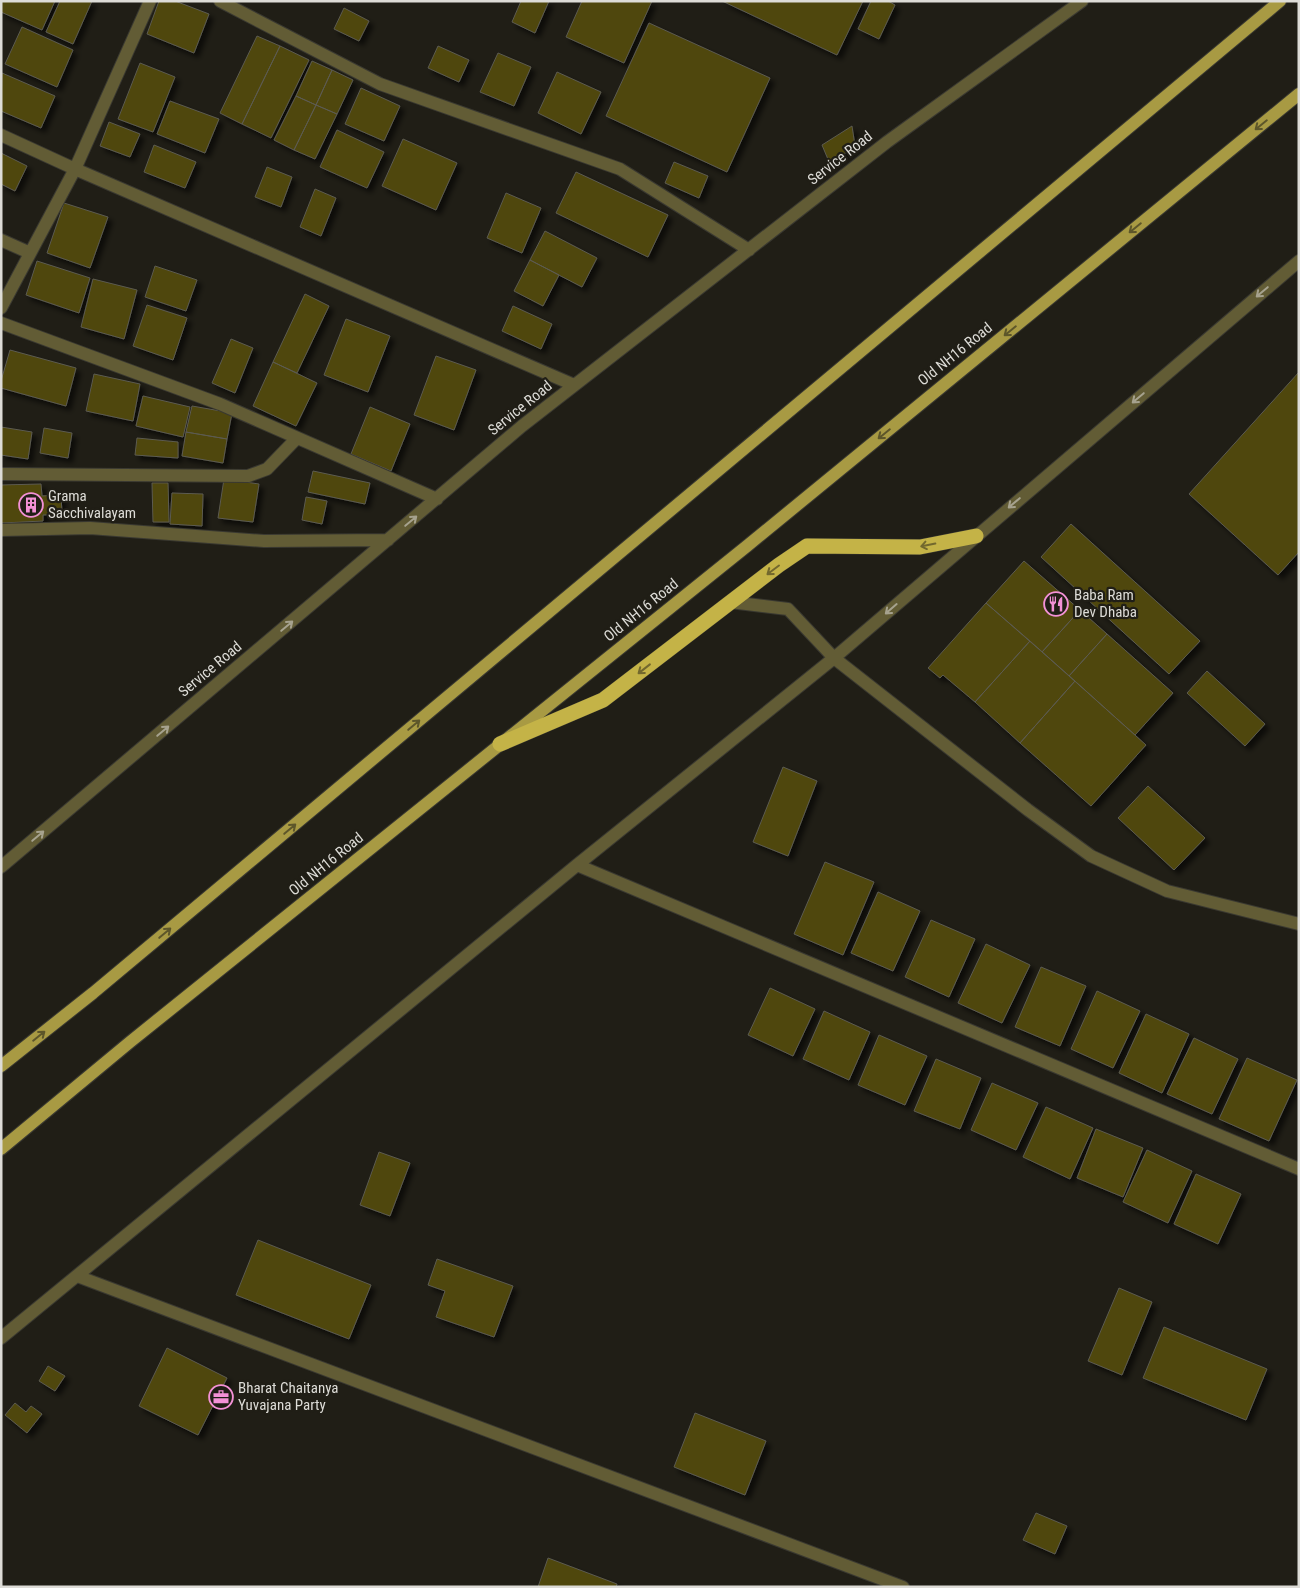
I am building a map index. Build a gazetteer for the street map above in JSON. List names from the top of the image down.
{
  "streets": {
    "main road": ["Old NH16 Road"],
    "street": ["Service Road"]
  },
  "one_way": ["Service Road"],
  "places": {
    "building": ["Grama Sacchivalayam"],
    "restaurant": ["Baba Ram Dev Dhaba"],
    "office": ["Bharat Chaitanya Yuvajana Party"]
  }
}
